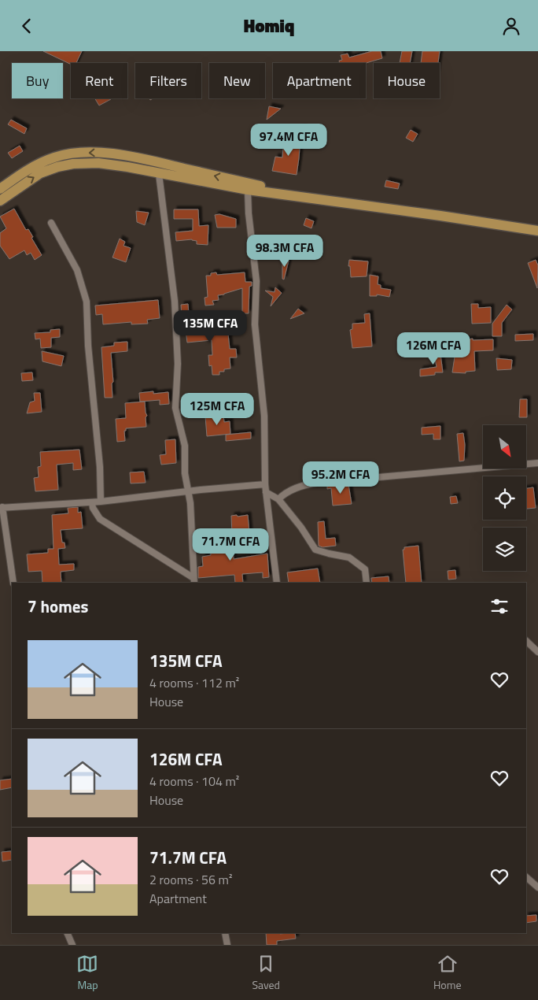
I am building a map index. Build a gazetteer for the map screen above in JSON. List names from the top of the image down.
{
  "north": "bottom right",
  "page": {
    "header": "Homiq",
    "chip": [
      "Buy",
      "Rent",
      "Filters",
      "New",
      "Apartment",
      "House"
    ],
    "price": [
      "97.4M CFA",
      "98.3M CFA",
      "135M CFA",
      "126M CFA",
      "125M CFA",
      "95.2M CFA",
      "71.7M CFA"
    ],
    "heading": "7 homes",
    "list": [
      {
        "name": "135M CFA",
        "note": "4 rooms · 112 m² · House"
      },
      {
        "name": "126M CFA",
        "note": "4 rooms · 104 m² · House"
      },
      {
        "name": "71.7M CFA",
        "note": "2 rooms · 56 m² · Apartment"
      }
    ],
    "tabs": ["Map", "Saved", "Home"]
  }
}
